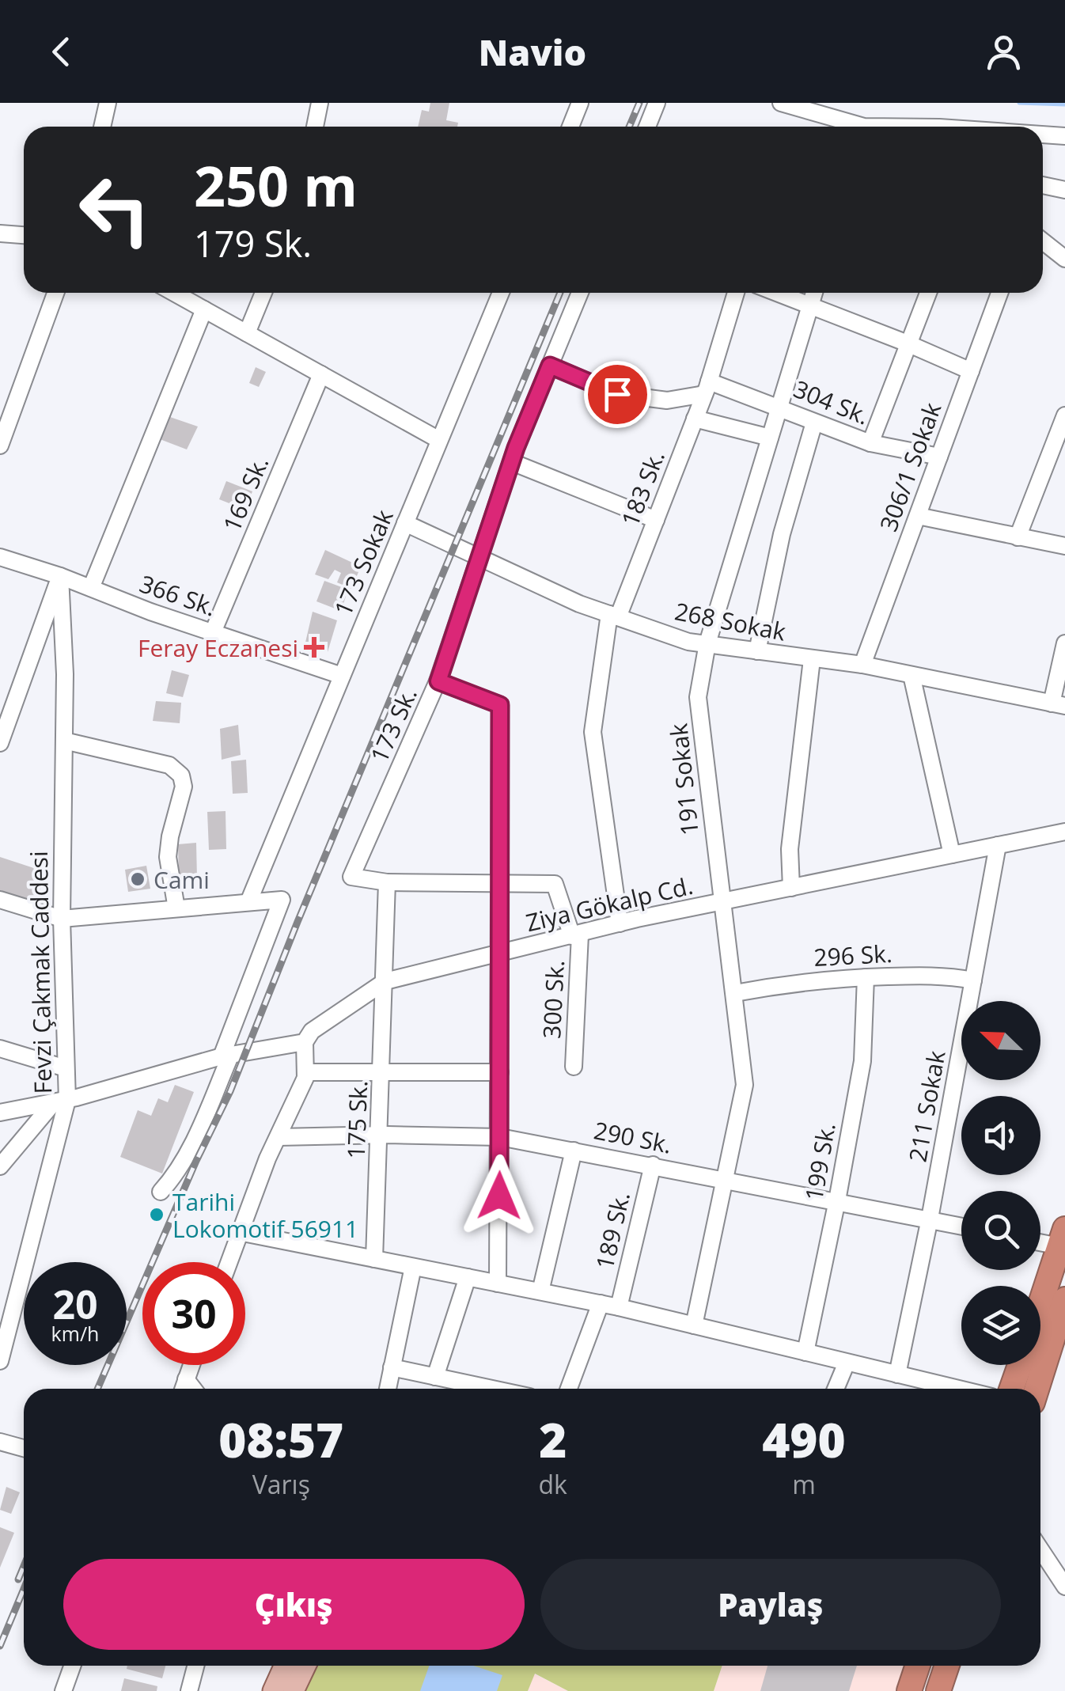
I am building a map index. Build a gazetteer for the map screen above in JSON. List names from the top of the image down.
{
  "streets": {
    "street": [
      "304 Sk.",
      "306/1 Sokak",
      "183 Sk.",
      "169 Sk.",
      "173 Sokak",
      "366 Sk.",
      "268 Sokak",
      "173 Sk.",
      "191 Sokak",
      "Ziya Gökalp Cd.",
      "296 Sk.",
      "Fevzi Çakmak Caddesi",
      "300 Sk.",
      "211 Sokak",
      "175 Sk.",
      "290 Sk.",
      "199 Sk.",
      "189 Sk."
    ]
  },
  "crossings": [
    ["304 Sk.", "306/1 Sokak"],
    ["304 Sk.", "183 Sk."],
    ["304 Sk.", "173 Sk."],
    ["304 Sk.", "191 Sokak"],
    ["306/1 Sokak", "268 Sokak"],
    ["183 Sk.", "268 Sokak"],
    ["183 Sk.", "Ziya Gökalp Cd."],
    ["169 Sk.", "366 Sk."],
    ["173 Sokak", "366 Sk."],
    ["173 Sokak", "268 Sokak"],
    ["366 Sk.", "Fevzi Çakmak Caddesi"],
    ["268 Sokak", "173 Sk."],
    ["268 Sokak", "191 Sokak"],
    ["173 Sk.", "300 Sk."],
    ["191 Sokak", "Ziya Gökalp Cd."],
    ["191 Sokak", "296 Sk."],
    ["191 Sokak", "290 Sk."],
    ["Ziya Gökalp Cd.", "300 Sk."],
    ["Ziya Gökalp Cd.", "211 Sokak"],
    ["Ziya Gökalp Cd.", "175 Sk."],
    ["296 Sk.", "211 Sokak"],
    ["296 Sk.", "199 Sk."],
    ["211 Sokak", "290 Sk."],
    ["175 Sk.", "290 Sk."],
    ["290 Sk.", "199 Sk."],
    ["290 Sk.", "189 Sk."]
  ],
  "places": {
    "health": ["Feray Eczanesi"],
    "other": ["Cami", "Tarihi Lokomotif 56911"]
  },
  "north": "top left",
  "page": {
    "header": "Navio",
    "turn": ["250 m", "179 Sk."],
    "speed": "20 km/h",
    "limit": "30",
    "eta": [
      "08:57",
      "Varış",
      "2",
      "dk",
      "490",
      "m"
    ],
    "buttons": ["Çıkış", "Paylaş"]
  }
}
